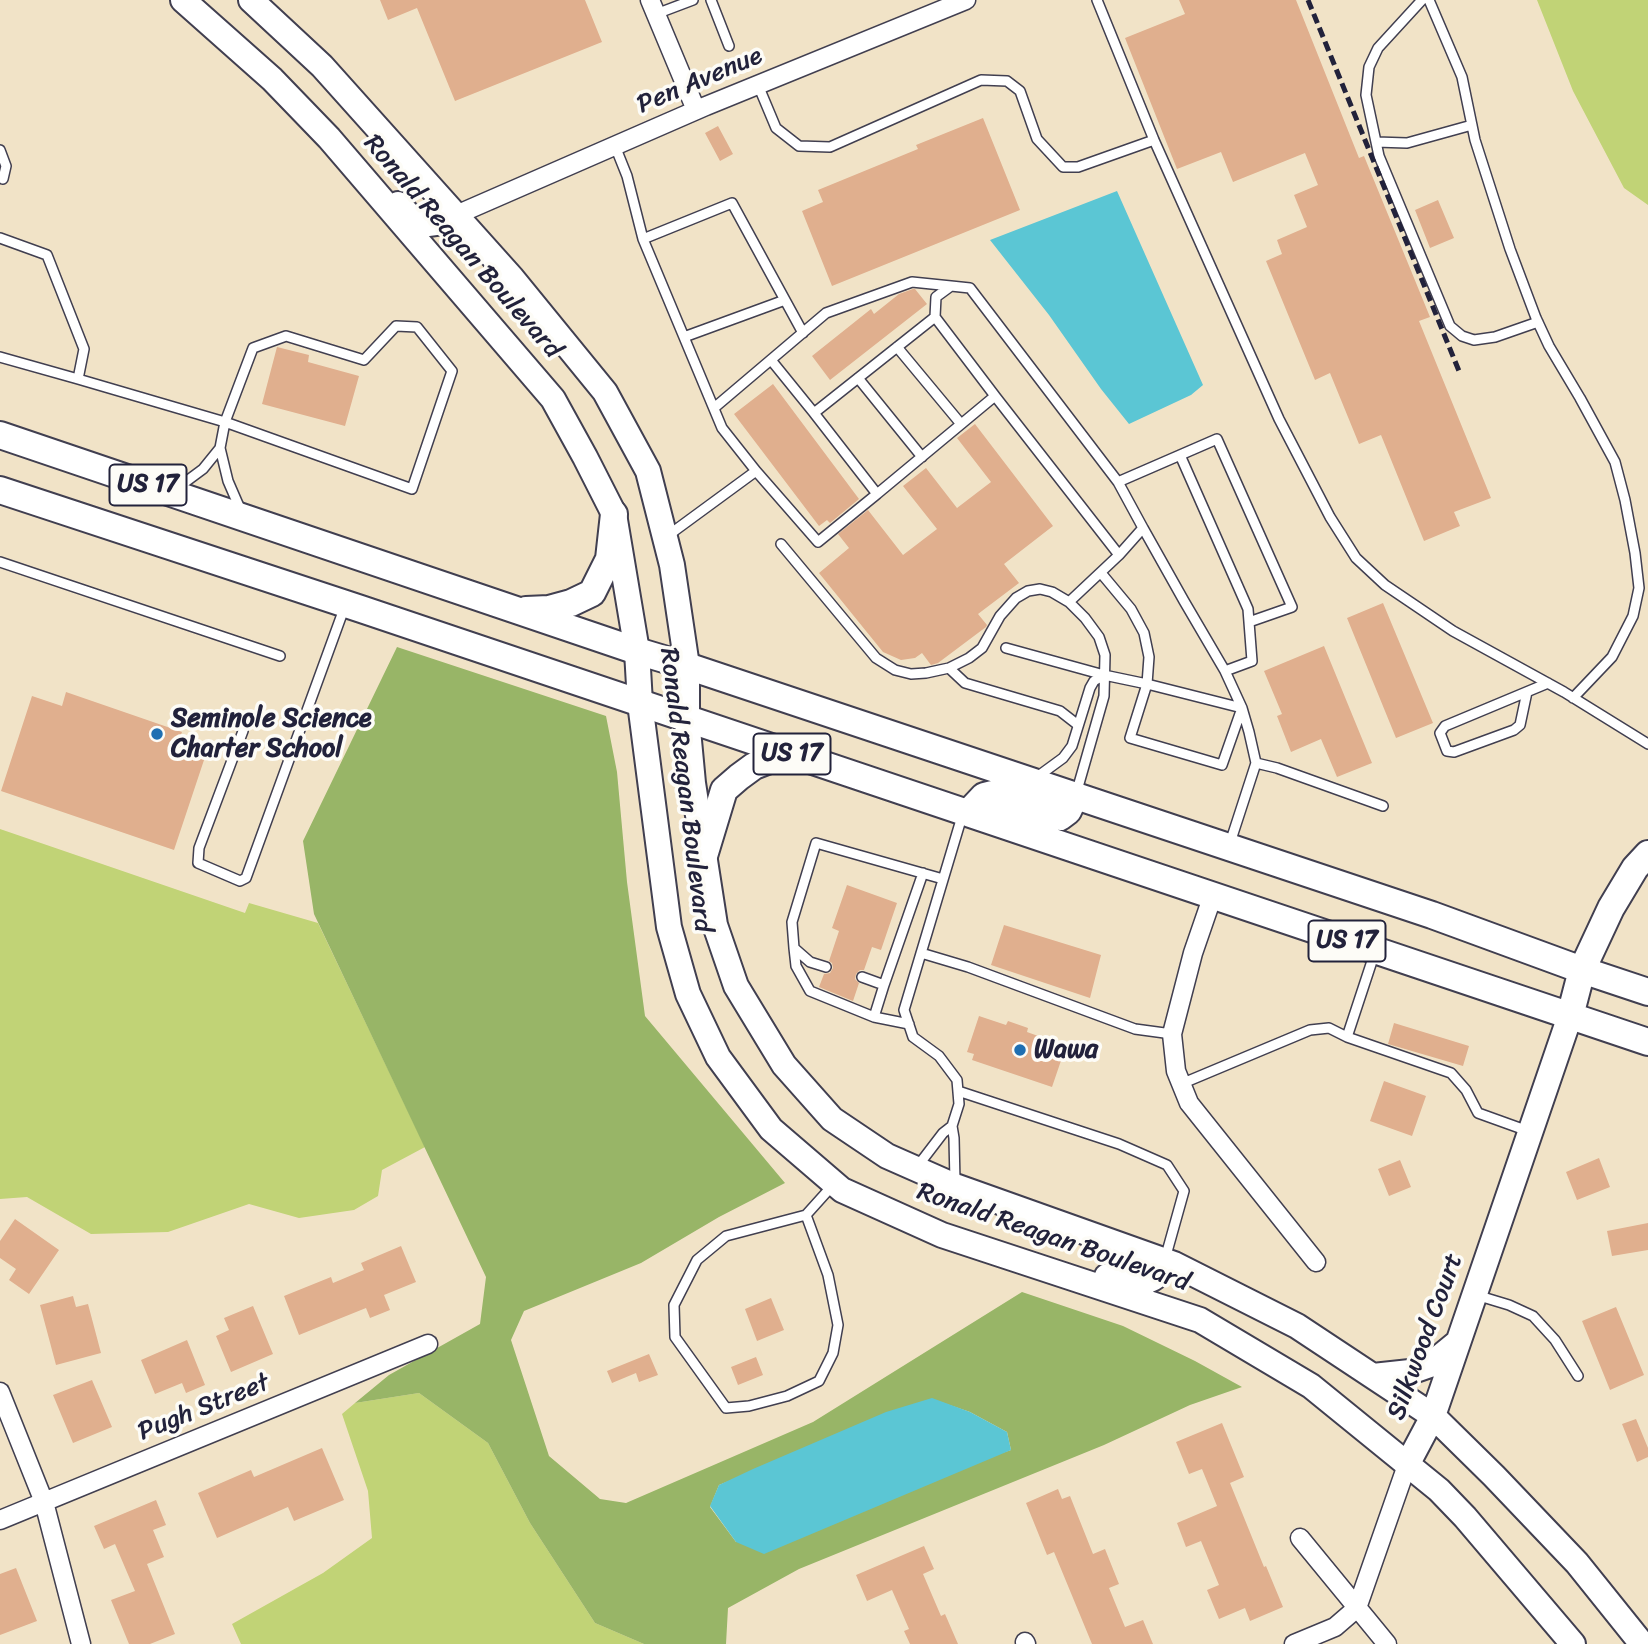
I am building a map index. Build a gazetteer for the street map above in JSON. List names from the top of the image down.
{
  "streets": {
    "main road": ["Ronald Reagan Boulevard", "US 17", "Silkwood Court"],
    "street": ["Pen Avenue", "Pugh Street"]
  },
  "crossings": [
    ["Pen Avenue", "Ronald Reagan Boulevard"],
    ["Ronald Reagan Boulevard", "US 17"],
    ["Ronald Reagan Boulevard", "Silkwood Court"],
    ["US 17", "Silkwood Court"]
  ],
  "places": ["Seminole Science Charter School", "Wawa"]
}
